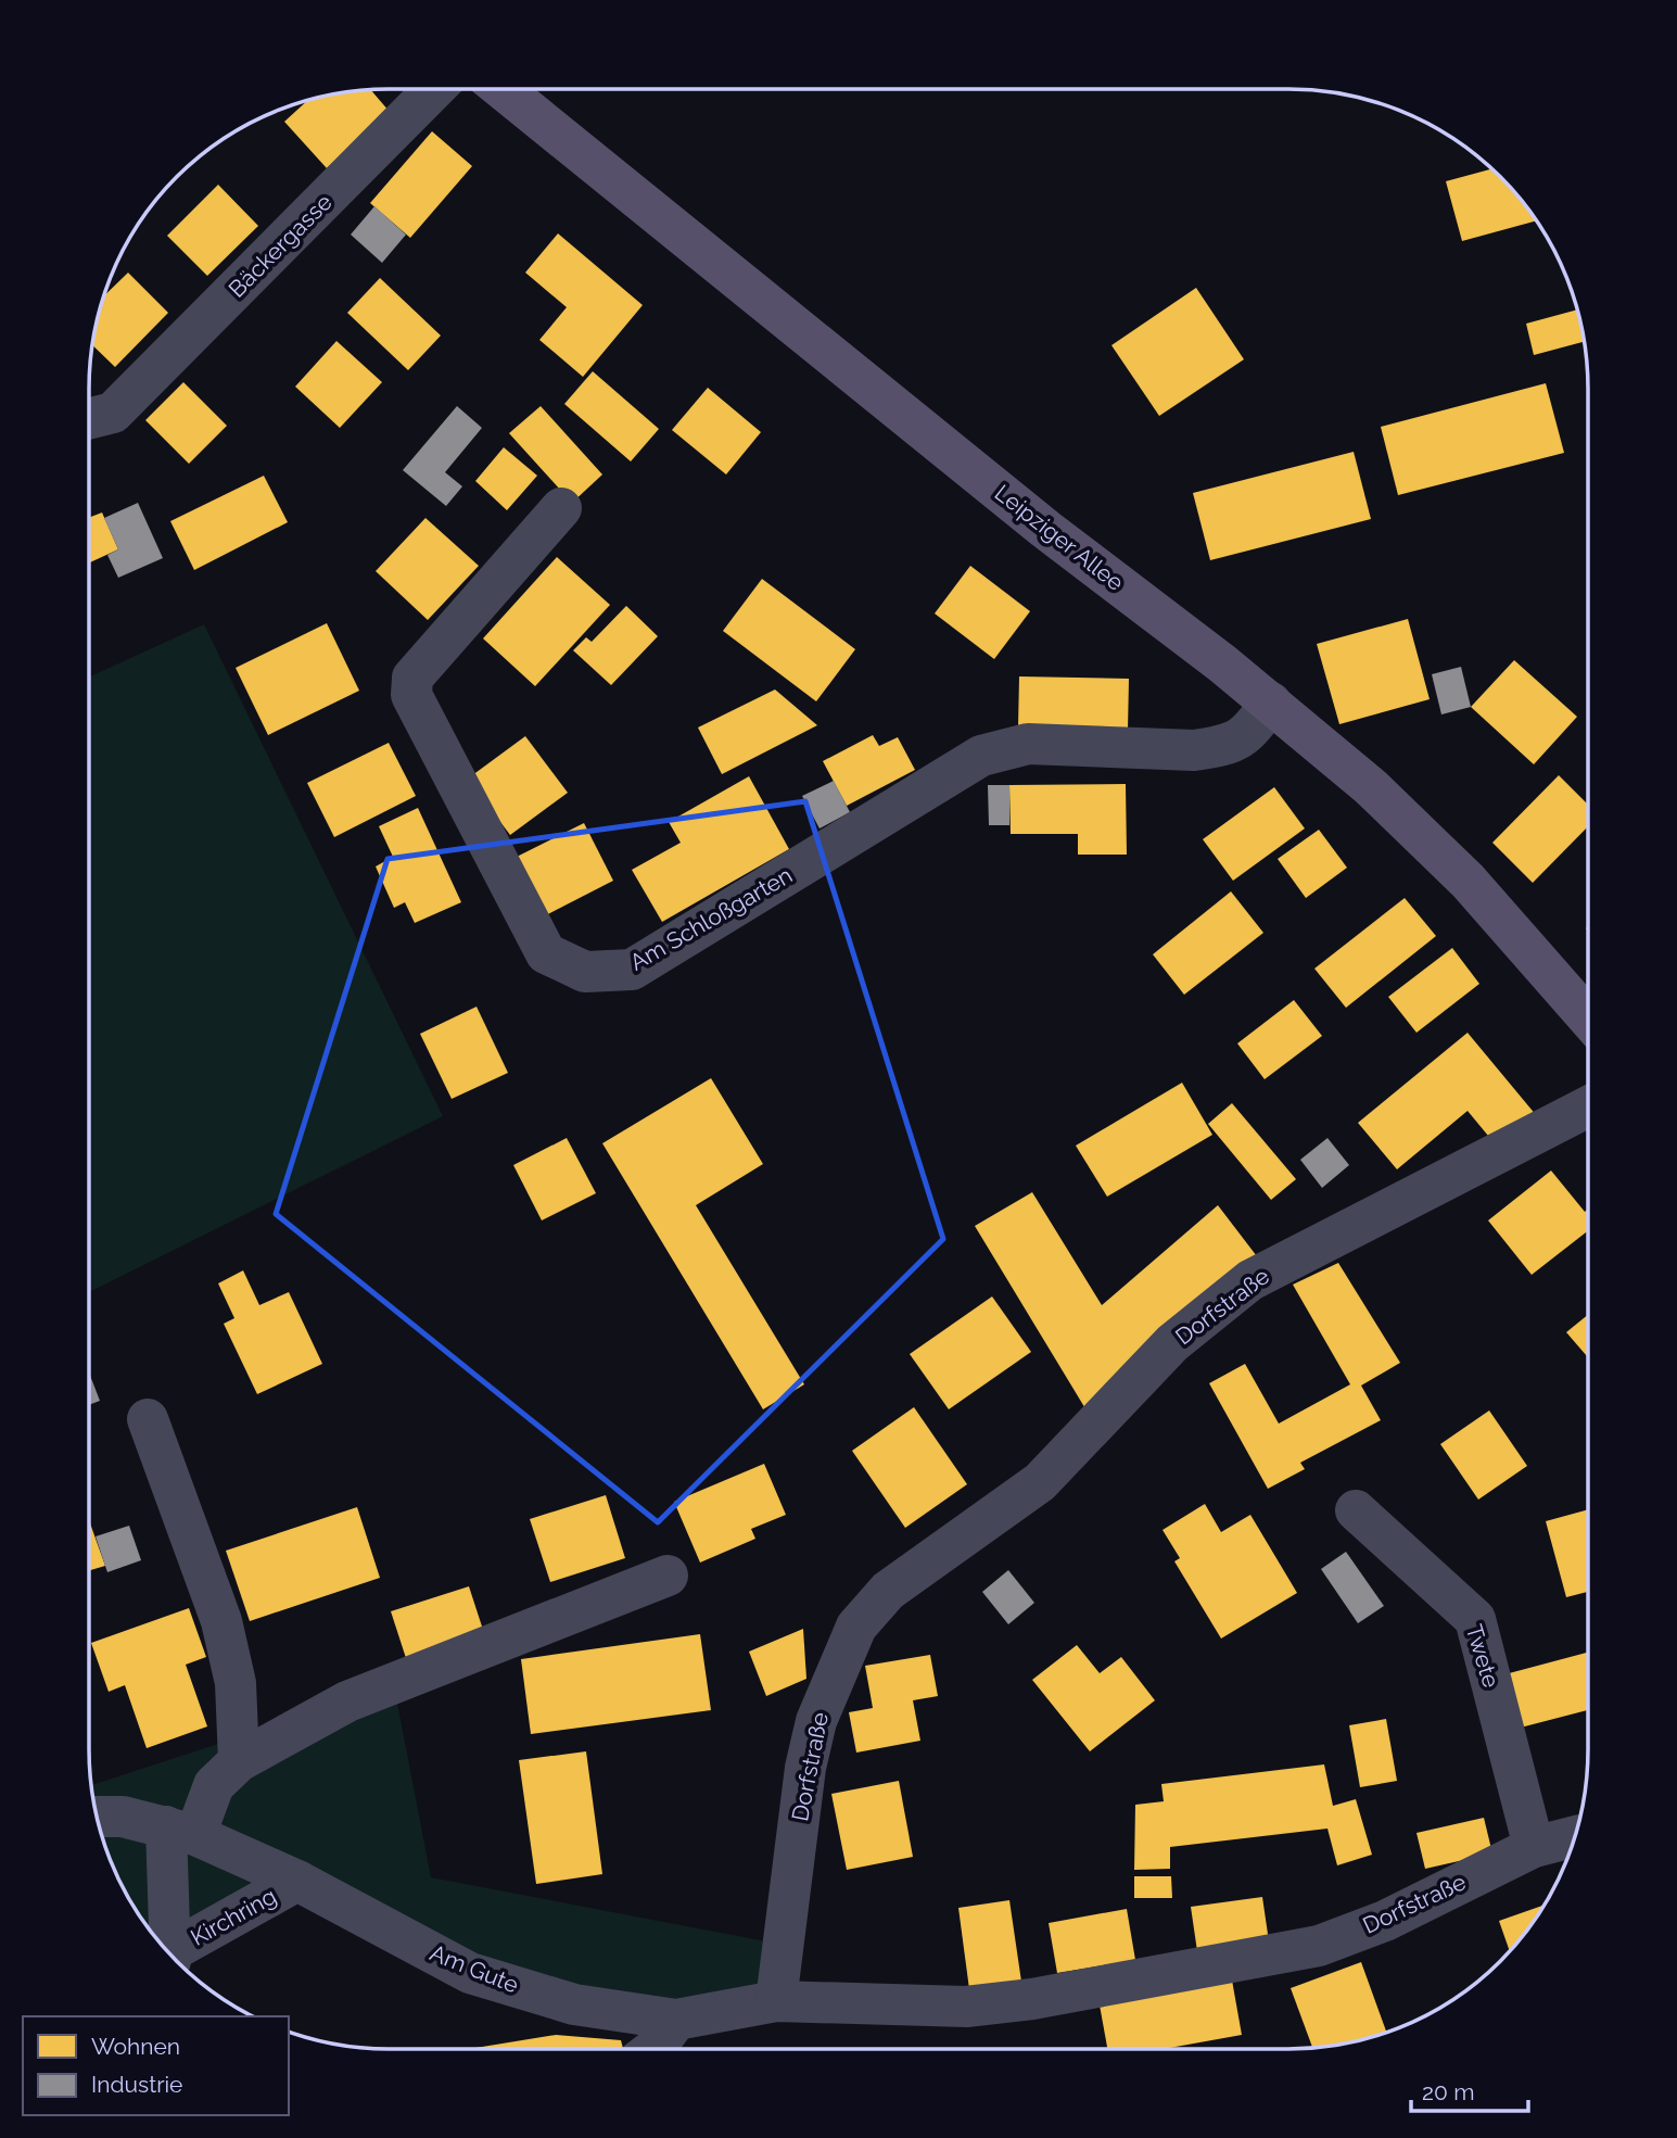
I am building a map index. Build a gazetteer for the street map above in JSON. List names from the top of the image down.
{
  "streets": {
    "main road": ["Leipziger Allee"],
    "street": [
      "Bäckergasse",
      "Am Schloßgarten",
      "Dorfstraße",
      "Twete",
      "Kirchring",
      "Am Gute"
    ]
  },
  "crossings": [
    ["Leipziger Allee", "Am Schloßgarten"],
    ["Dorfstraße", "Twete"],
    ["Dorfstraße", "Am Gute"],
    ["Kirchring", "Am Gute"]
  ],
  "legend": ["Wohnen", "Industrie"],
  "scale_bar": "20 m"
}
